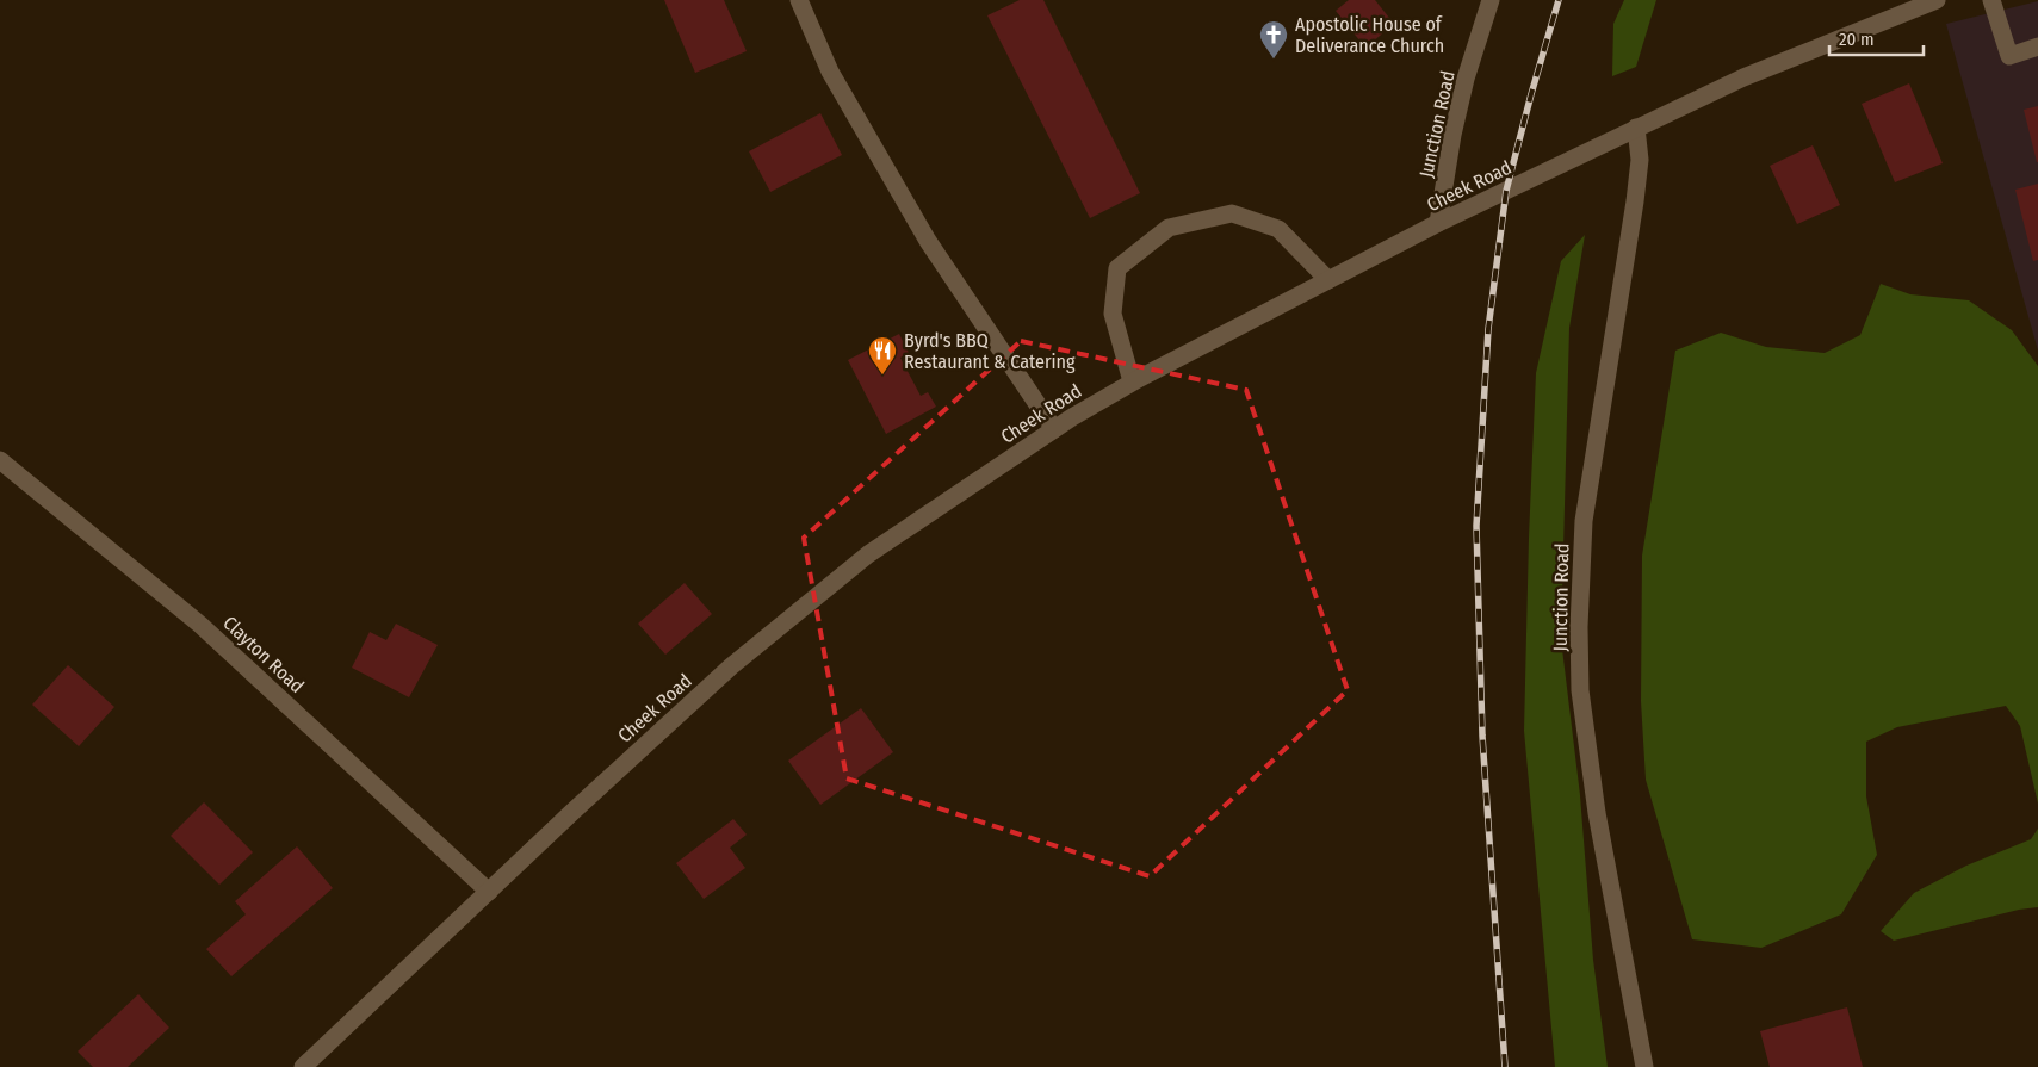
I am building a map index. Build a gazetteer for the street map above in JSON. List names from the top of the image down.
{
  "streets": {
    "street": ["Junction Road", "Cheek Road", "Clayton Road"]
  },
  "crossings": [
    ["Junction Road", "Cheek Road"],
    ["Cheek Road", "Clayton Road"]
  ],
  "places": {
    "church": ["Apostolic House of Deliverance Church"],
    "restaurant": ["Byrd's BBQ Restaurant & Catering"]
  },
  "scale_bar": "20 m"
}
